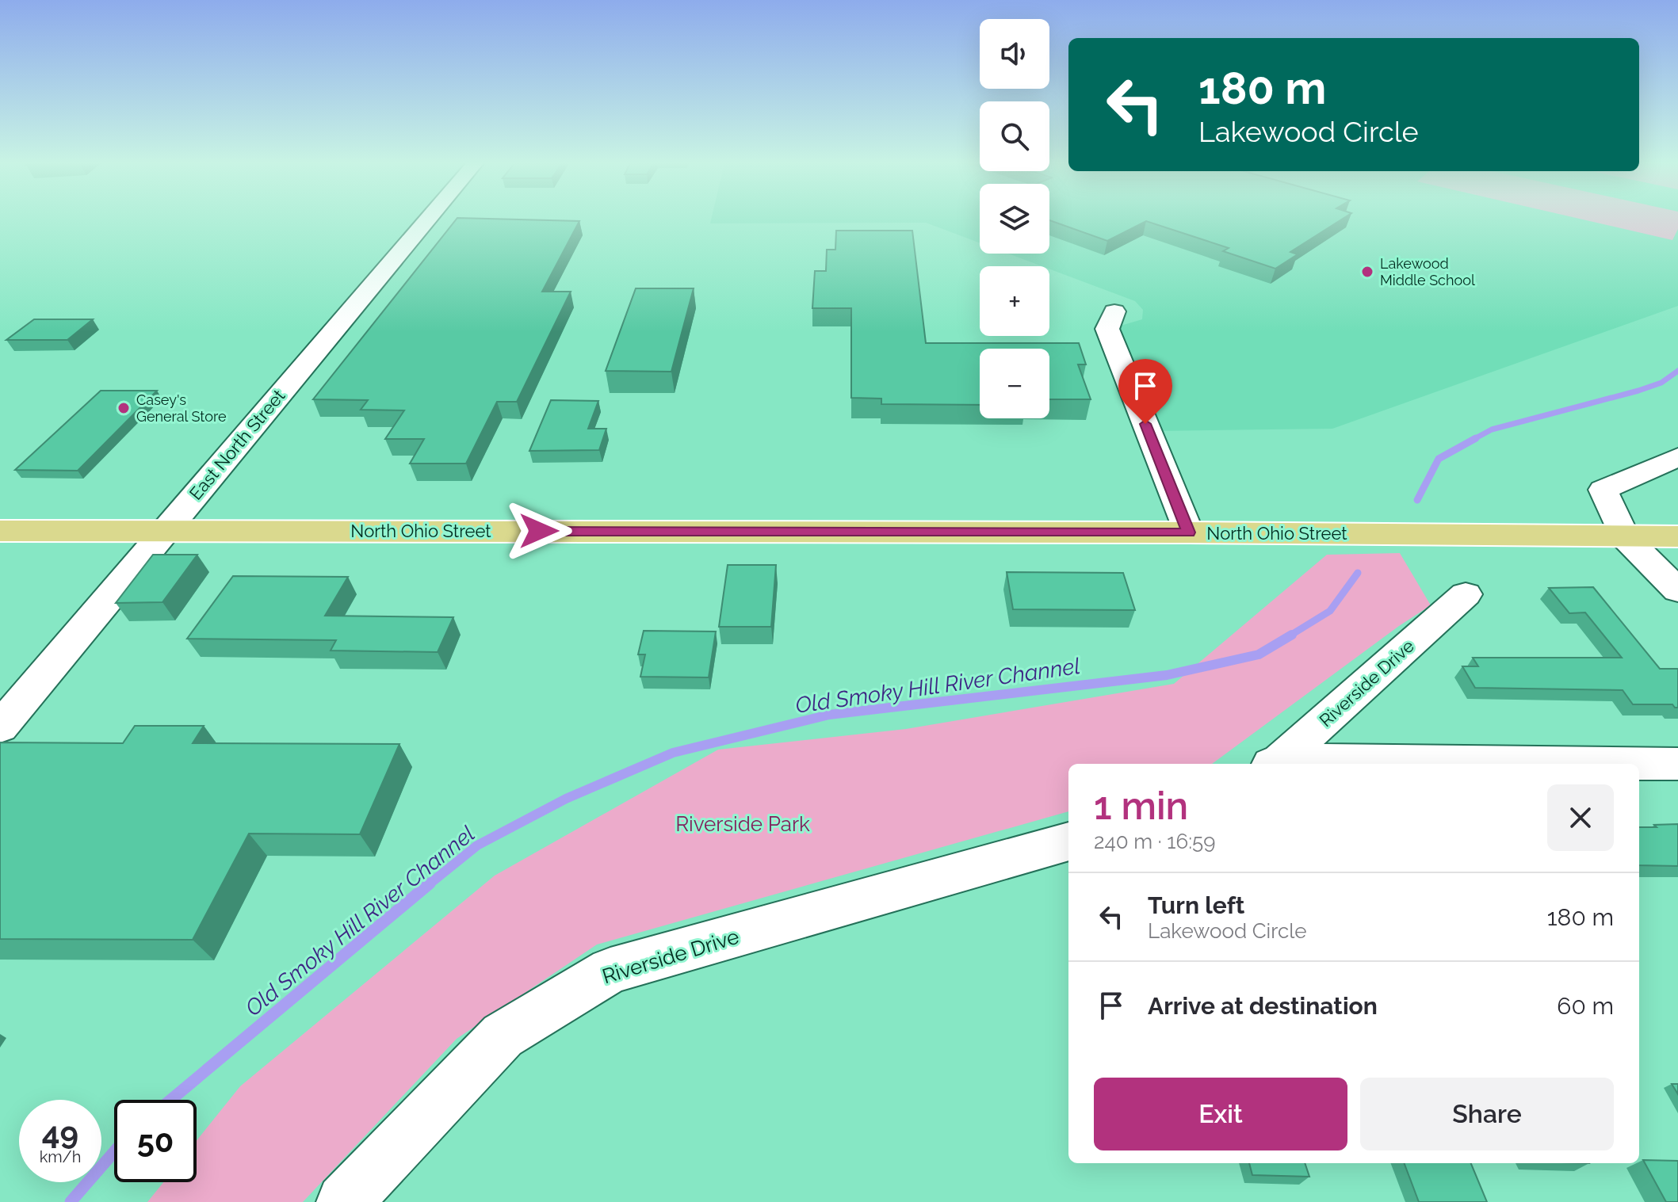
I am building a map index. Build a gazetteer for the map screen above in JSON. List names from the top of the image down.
{
  "streets": {
    "main road": ["North Ohio Street"],
    "street": ["East North Street", "Riverside Drive"]
  },
  "crossings": [
    ["East North Street", "North Ohio Street"]
  ],
  "water": ["Old Smoky Hill River Channel"],
  "parks": ["Riverside Park"],
  "places": ["Lakewood Middle School", "Casey's General Store"],
  "page": {
    "map_buttons": ["+", "−"],
    "turn": ["180 m", "Lakewood Circle"],
    "heading": ["1 min", "240 m · 16:59"],
    "list": [
      {
        "name": "Turn left",
        "note": "Lakewood Circle",
        "value": "180 m"
      },
      {
        "name": "Arrive at destination",
        "value": "60 m"
      }
    ],
    "buttons": ["Exit", "Share"],
    "speed": "49 km/h",
    "limit": "50"
  }
}
